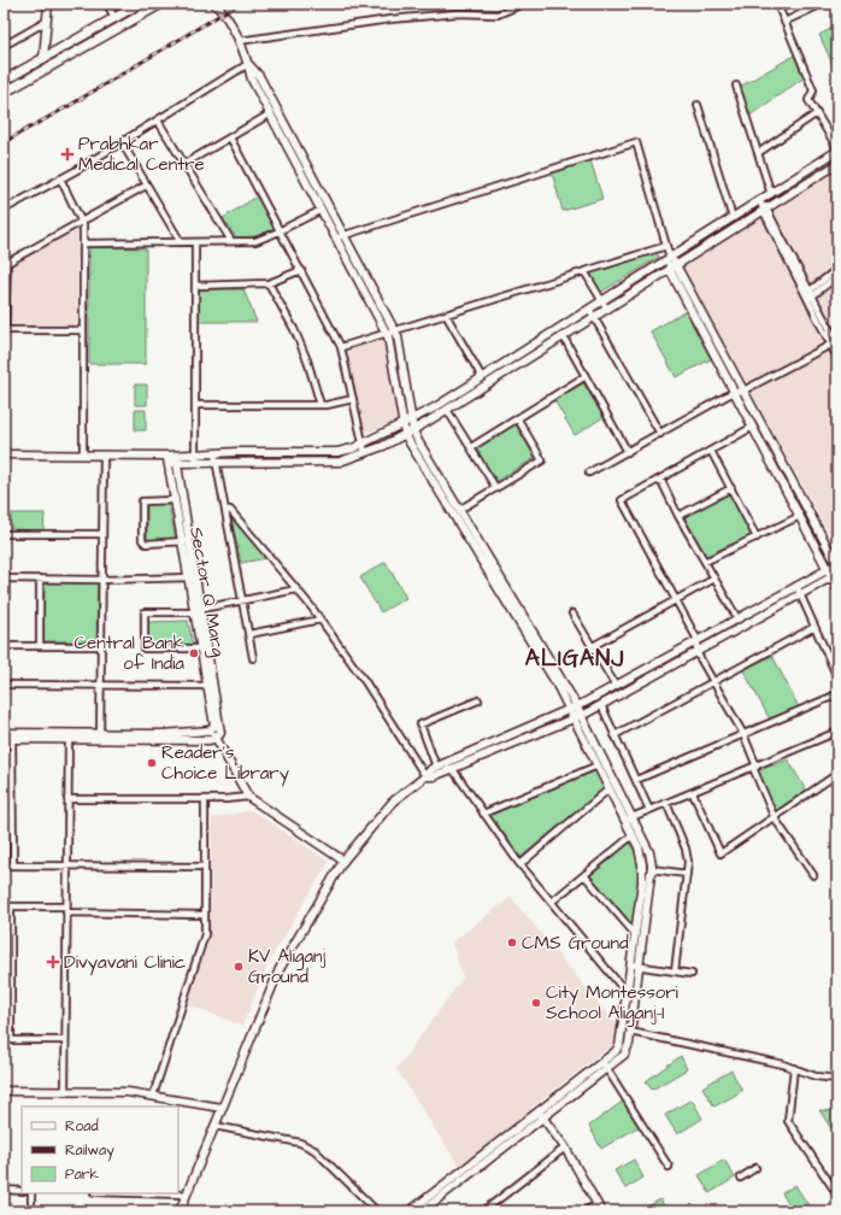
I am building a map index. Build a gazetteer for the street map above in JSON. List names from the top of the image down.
{
  "streets": {
    "street": ["Sector Q Marg"]
  },
  "districts": ["ALIGANJ"],
  "places": {
    "health": ["Prabhkar Medical Centre", "Divyavani Clinic"],
    "other": [
      "Central Bank of India",
      "Reader's Choice Library",
      "CMS Ground",
      "KV Aliganj Ground",
      "City Montessori School Aliganj-I"
    ]
  },
  "legend": ["Road", "Railway", "Park"]
}
